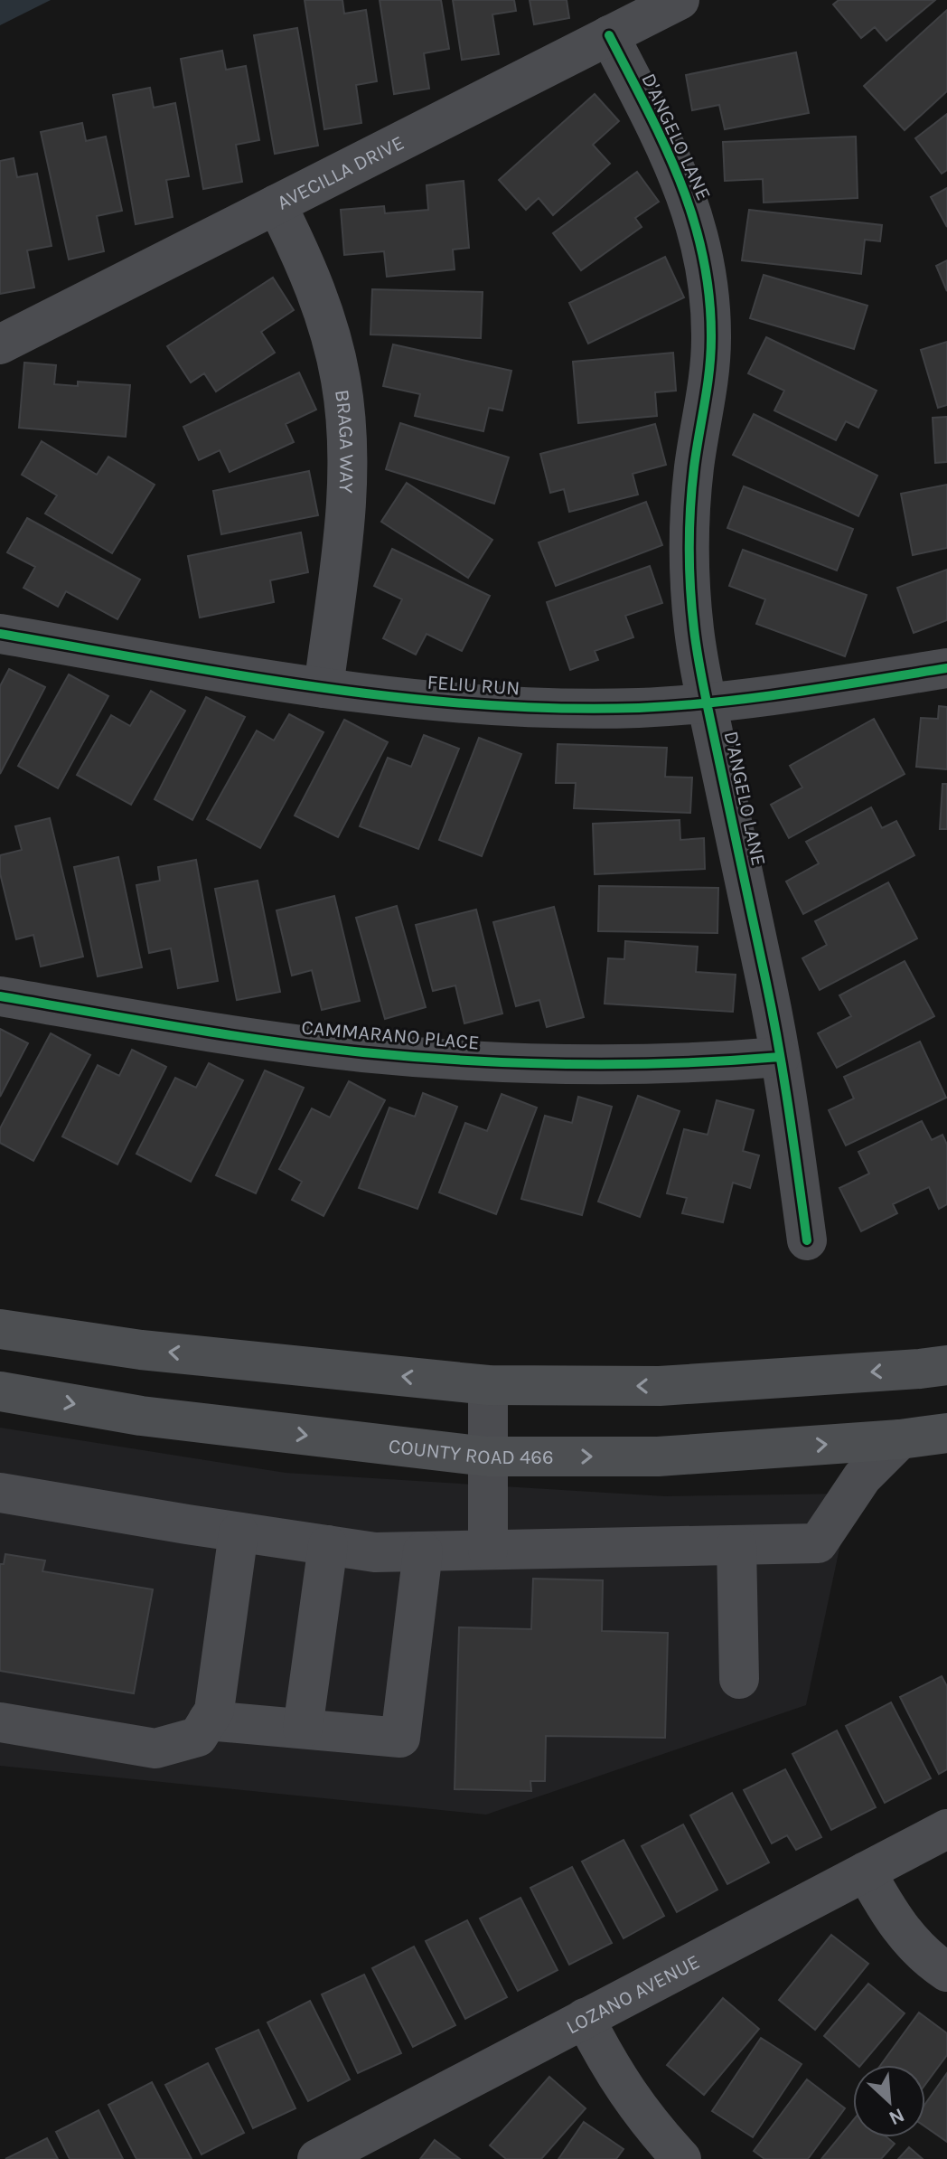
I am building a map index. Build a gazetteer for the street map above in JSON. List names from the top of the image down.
{
  "streets": {
    "main road": ["COUNTY ROAD 466"],
    "street": [
      "D'ANGELO LANE",
      "AVECILLA DRIVE",
      "BRAGA WAY",
      "FELIU RUN",
      "CAMMARANO PLACE",
      "LOZANO AVENUE"
    ]
  },
  "crossings": [
    ["D'ANGELO LANE", "AVECILLA DRIVE"],
    ["D'ANGELO LANE", "FELIU RUN"],
    ["D'ANGELO LANE", "CAMMARANO PLACE"],
    ["AVECILLA DRIVE", "BRAGA WAY"],
    ["BRAGA WAY", "FELIU RUN"]
  ],
  "north": "bottom right"
}
